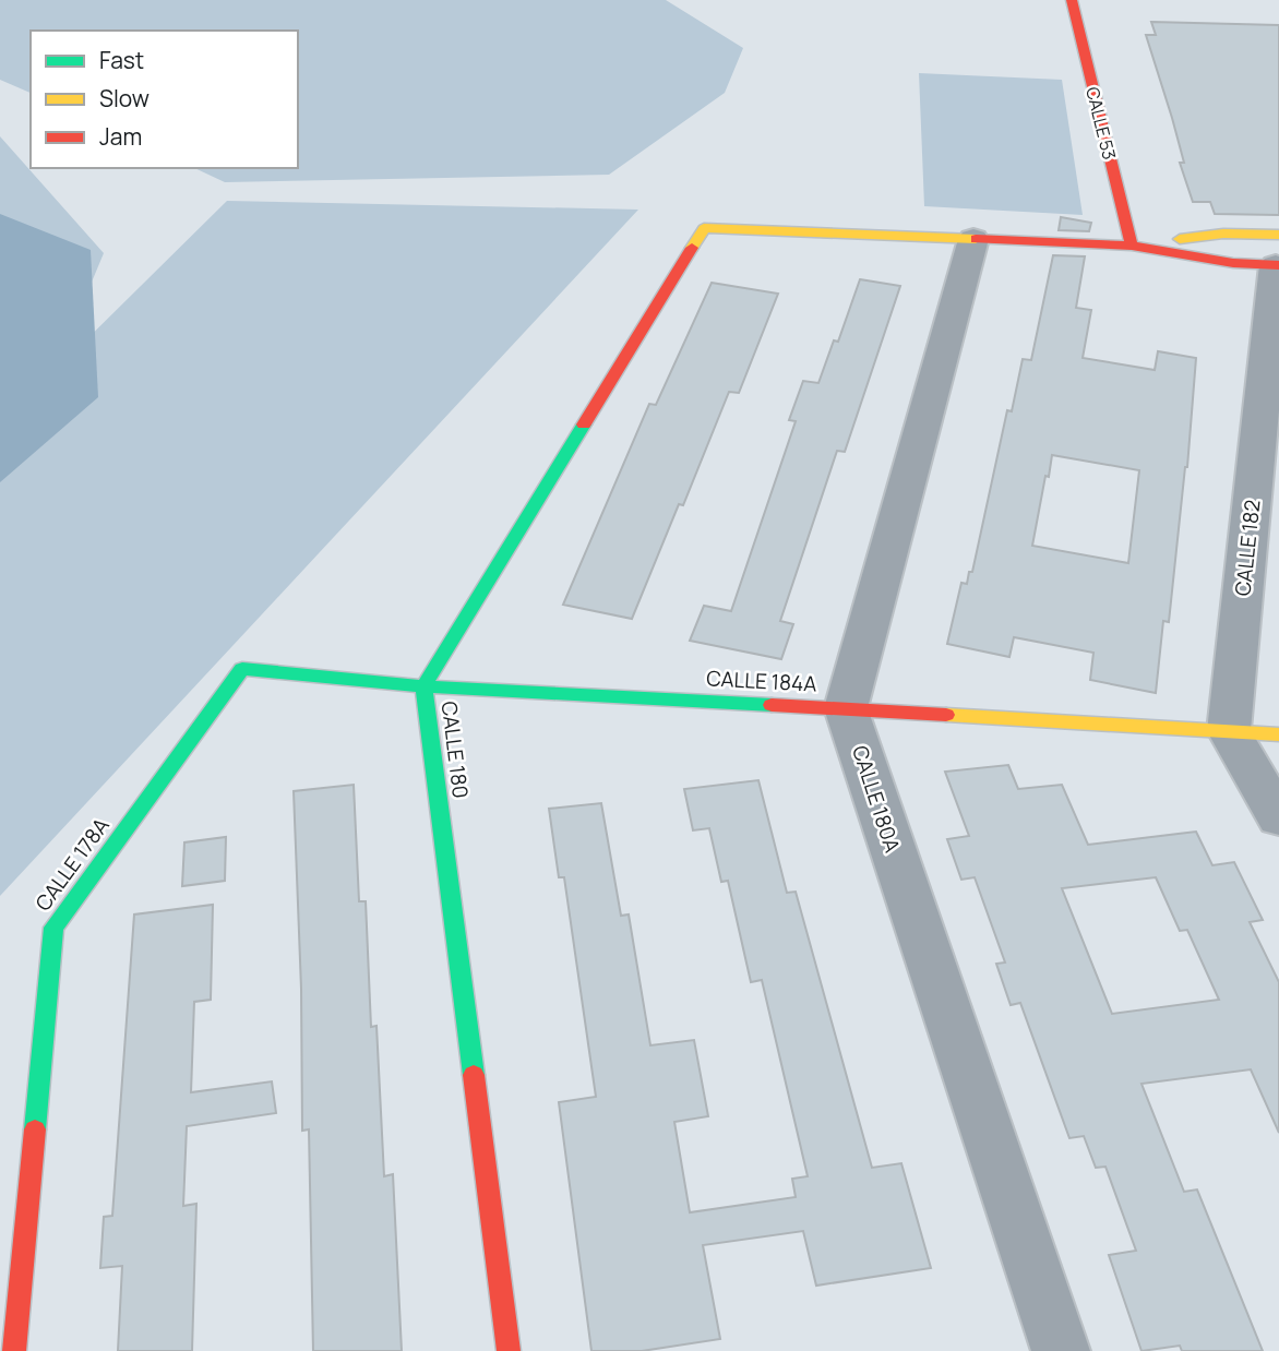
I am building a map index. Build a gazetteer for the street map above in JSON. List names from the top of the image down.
{
  "streets": {
    "street": [
      "CALLE 53",
      "CALLE 182",
      "CALLE 184A",
      "CALLE 180",
      "CALLE 180A",
      "CALLE 178A"
    ]
  },
  "crossings": [
    ["CALLE 182", "CALLE 184A"],
    ["CALLE 184A", "CALLE 180"],
    ["CALLE 184A", "CALLE 180A"],
    ["CALLE 184A", "CALLE 178A"]
  ],
  "legend": ["Fast", "Slow", "Jam"]
}
